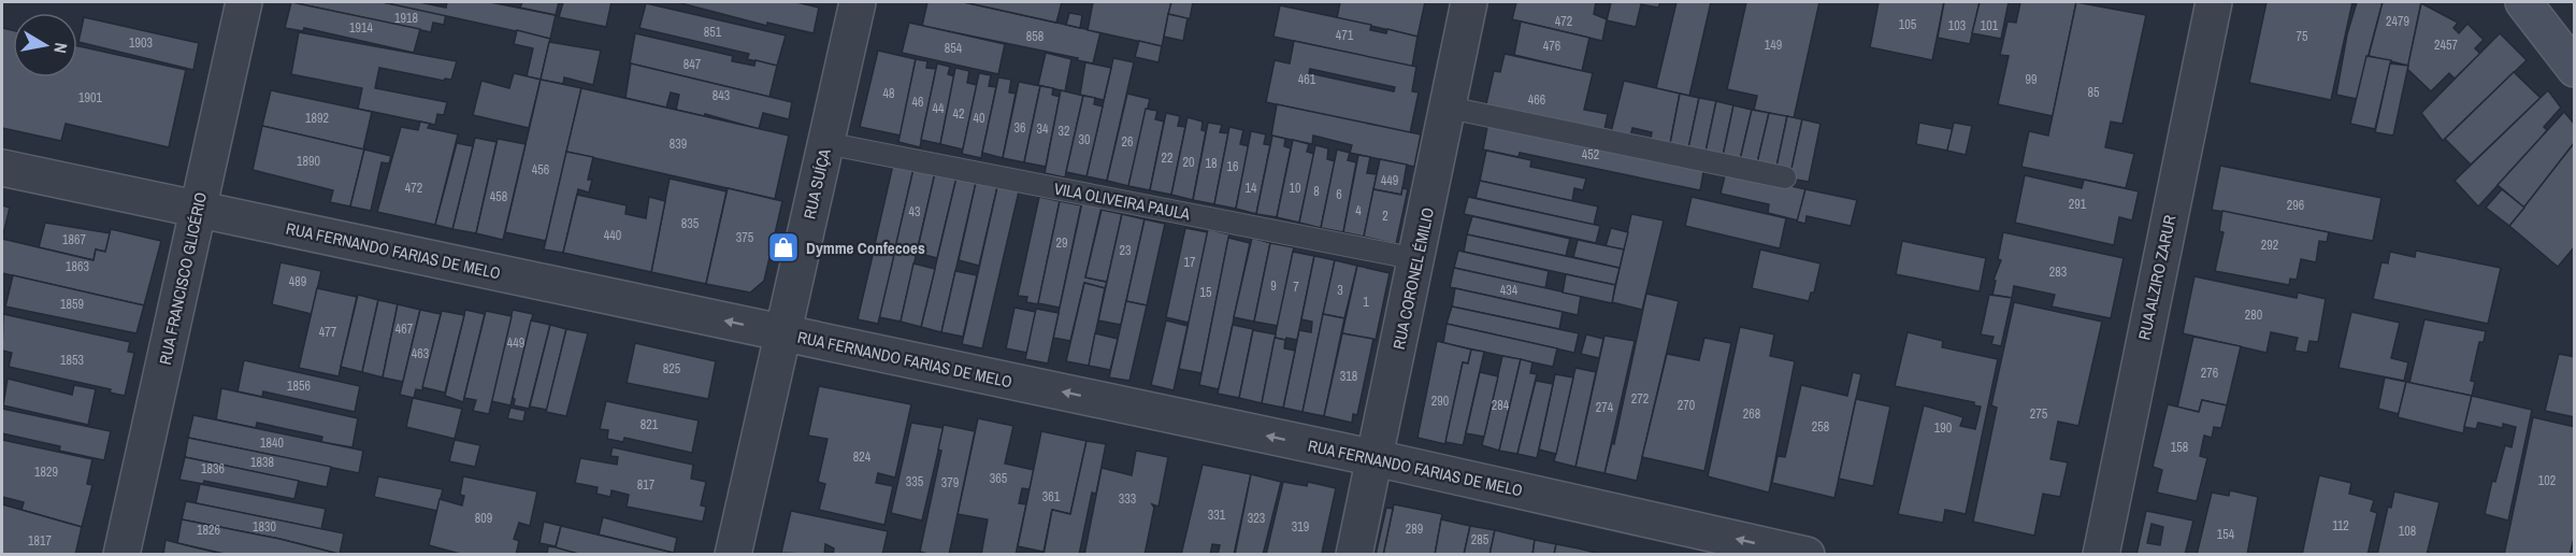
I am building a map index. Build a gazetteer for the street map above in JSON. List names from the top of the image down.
{
  "streets": {
    "street": [
      "RUA SUÍÇA",
      "RUA FERNANDO FARIAS DE MELO",
      "RUA ALZIRO ZARUR",
      "RUA FRANCISCO GLICÉRIO",
      "RUA CORONEL ÉMILIO"
    ],
    "lane": ["VILA OLIVEIRA PAULA"]
  },
  "crossings": [
    ["RUA SUÍÇA", "VILA OLIVEIRA PAULA"],
    ["RUA SUÍÇA", "RUA FERNANDO FARIAS DE MELO"],
    ["VILA OLIVEIRA PAULA", "RUA CORONEL ÉMILIO"],
    ["RUA FERNANDO FARIAS DE MELO", "RUA FRANCISCO GLICÉRIO"],
    ["RUA FERNANDO FARIAS DE MELO", "RUA CORONEL ÉMILIO"]
  ],
  "one_way": ["RUA FERNANDO FARIAS DE MELO"],
  "places": {
    "shop": ["Dymme Confecoes"]
  },
  "house_numbers": [
    "1918",
    "472",
    "2479",
    "105",
    "103",
    "101",
    "1914",
    "851",
    "471",
    "858",
    "75",
    "1903",
    "149",
    "2457",
    "476",
    "854",
    "847",
    "461",
    "99",
    "85",
    "48",
    "843",
    "1901",
    "466",
    "46",
    "44",
    "42",
    "1892",
    "40",
    "36",
    "34",
    "32",
    "30",
    "26",
    "839",
    "452",
    "22",
    "1890",
    "20",
    "18",
    "16",
    "456",
    "449",
    "472",
    "14",
    "10",
    "8",
    "6",
    "458",
    "291",
    "296",
    "4",
    "43",
    "2",
    "835",
    "440",
    "375",
    "1867",
    "29",
    "292",
    "23",
    "17",
    "1863",
    "283",
    "489",
    "9",
    "7",
    "3",
    "434",
    "15",
    "1",
    "1859",
    "280",
    "467",
    "477",
    "449",
    "463",
    "1853",
    "825",
    "276",
    "318",
    "1856",
    "272",
    "290",
    "284",
    "270",
    "274",
    "268",
    "275",
    "821",
    "258",
    "190",
    "1840",
    "158",
    "824",
    "1838",
    "1836",
    "1829",
    "365",
    "102",
    "335",
    "379",
    "817",
    "361",
    "333",
    "331",
    "809",
    "323",
    "112",
    "1830",
    "319",
    "289",
    "1826",
    "108",
    "154",
    "285",
    "1817"
  ],
  "north": "right"
}
